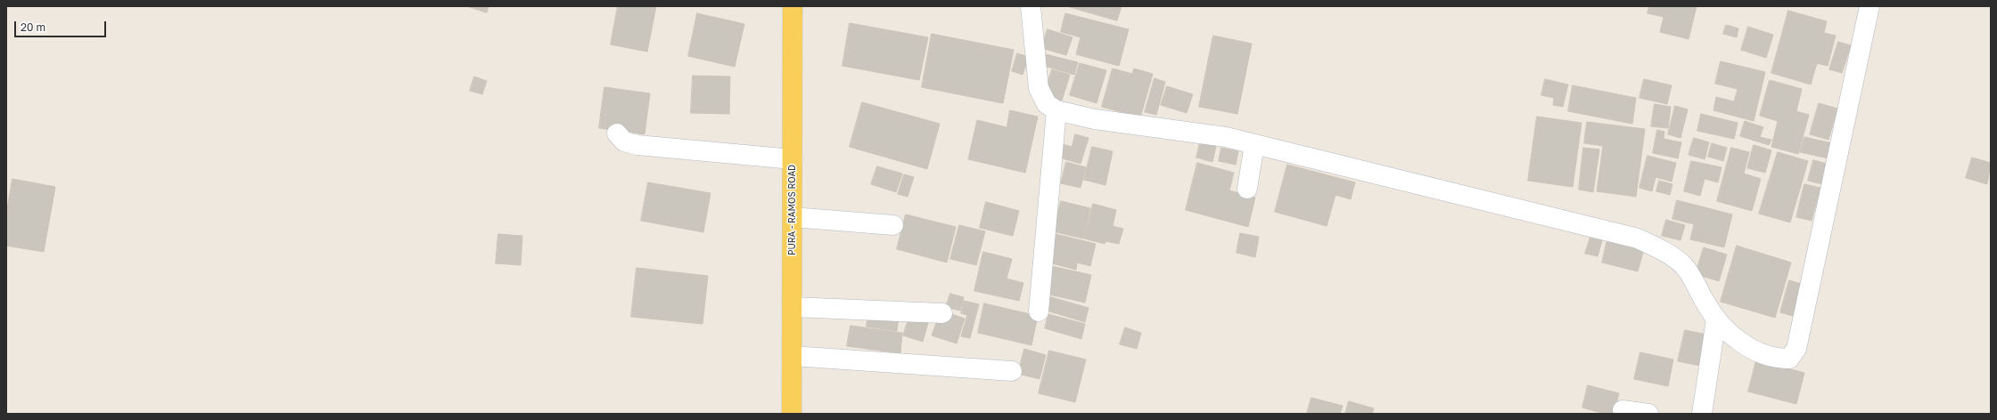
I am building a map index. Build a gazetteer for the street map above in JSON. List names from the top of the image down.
{
  "streets": {
    "main road": ["PURA - RAMOS ROAD"]
  },
  "scale_bar": "20 m"
}
